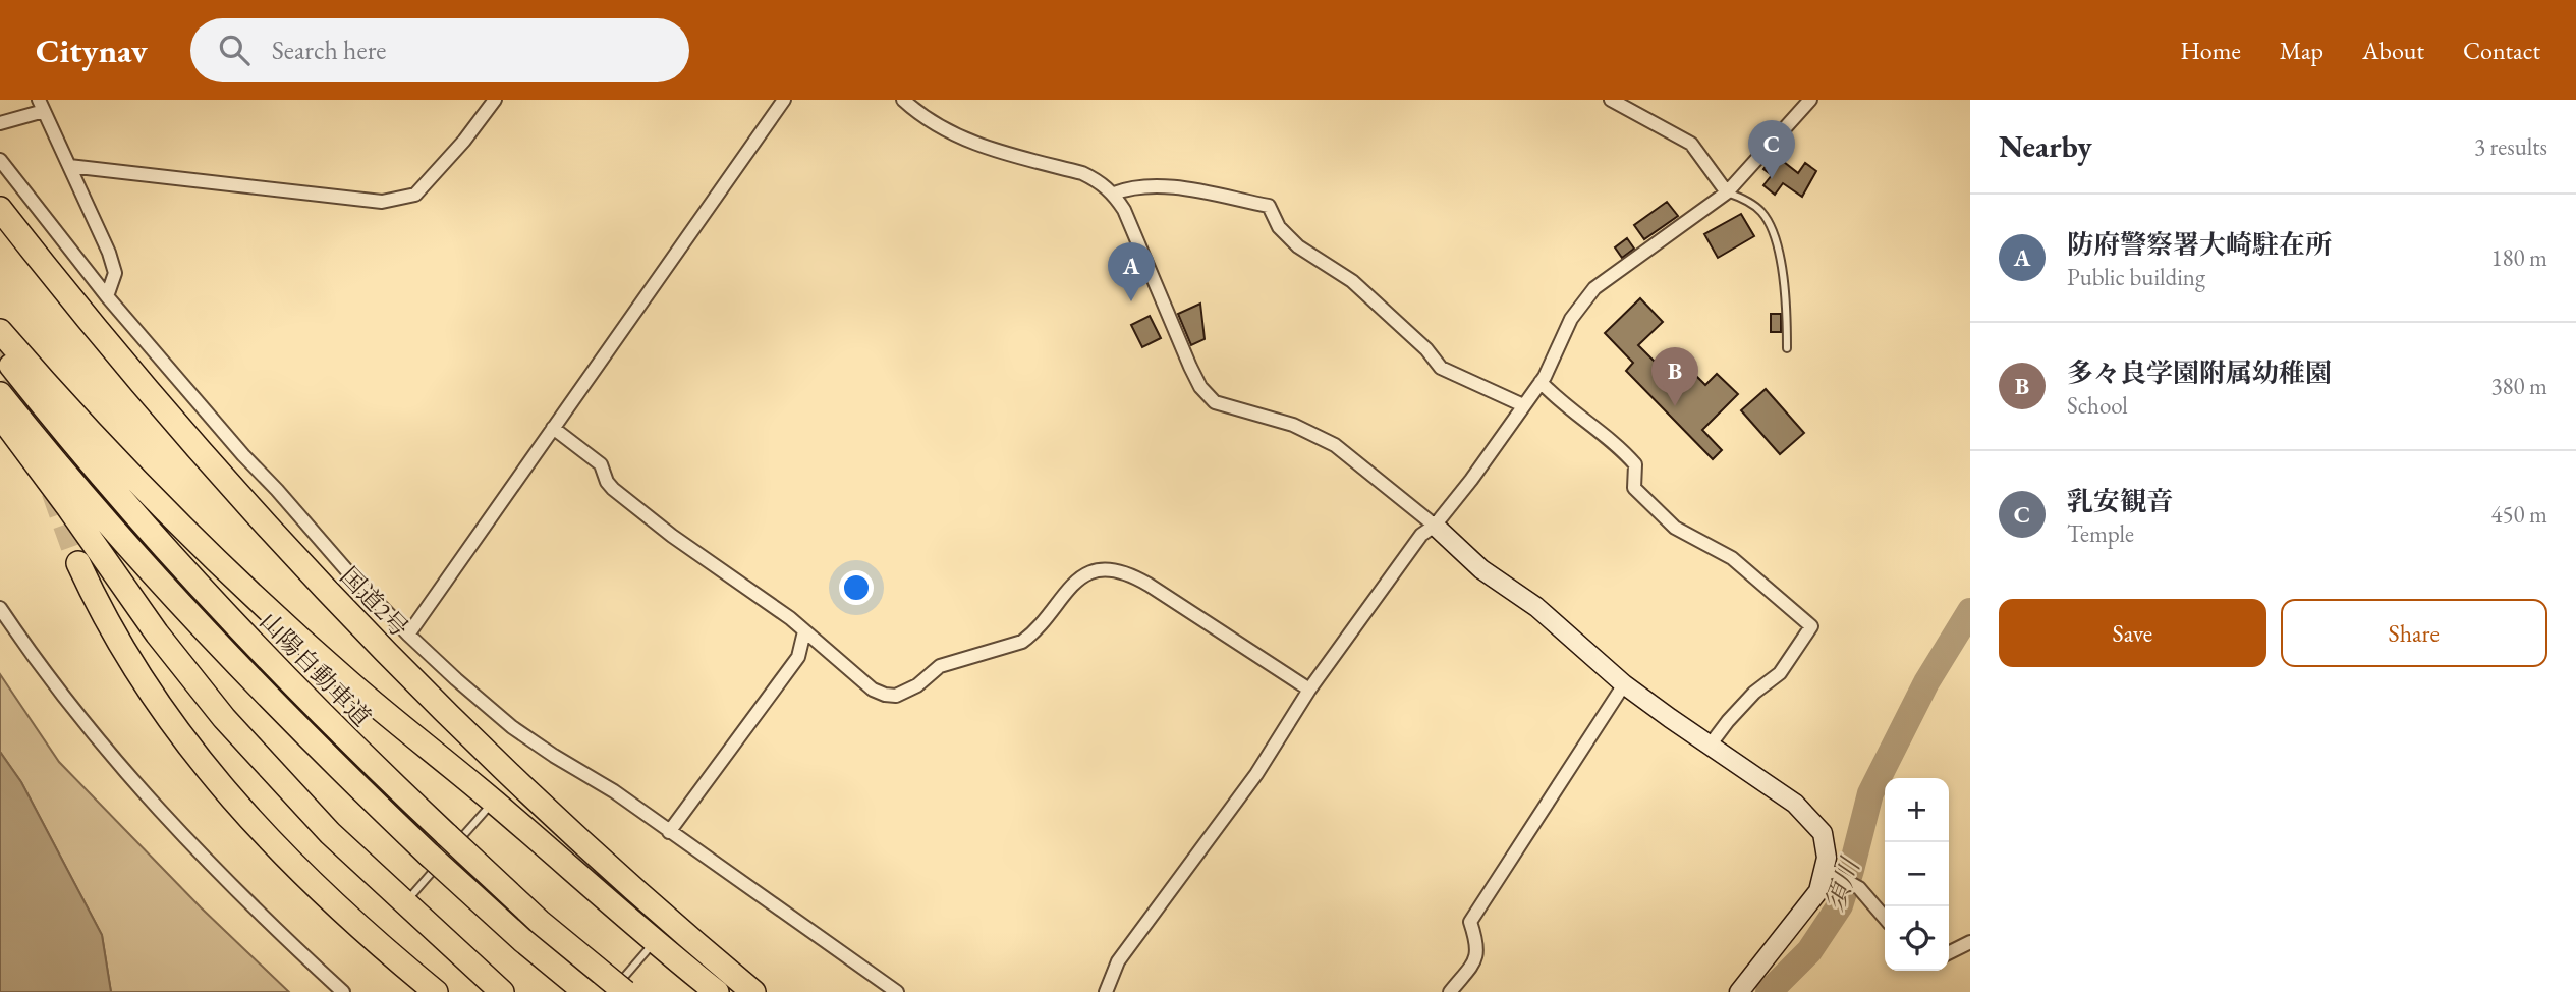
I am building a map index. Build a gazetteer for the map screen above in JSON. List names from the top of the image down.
{
  "streets": {
    "highway": ["国道2号", "山陽自動車道"]
  },
  "water": ["須川"],
  "page": {
    "header": "Citynav",
    "search": "Search here",
    "nav": [
      "Home",
      "Map",
      "About",
      "Contact"
    ],
    "heading": ["Nearby", "3 results"],
    "pins": ["C", "A", "B"],
    "list": [
      {
        "mark": "A",
        "name": "防府警察署大崎駐在所",
        "note": "Public building",
        "value": "180 m"
      },
      {
        "mark": "B",
        "name": "多々良学園附属幼稚園",
        "note": "School",
        "value": "380 m"
      },
      {
        "mark": "C",
        "name": "乳安観音",
        "note": "Temple",
        "value": "450 m"
      }
    ],
    "buttons": ["Save", "Share"],
    "map_buttons": ["+", "−"]
  }
}
